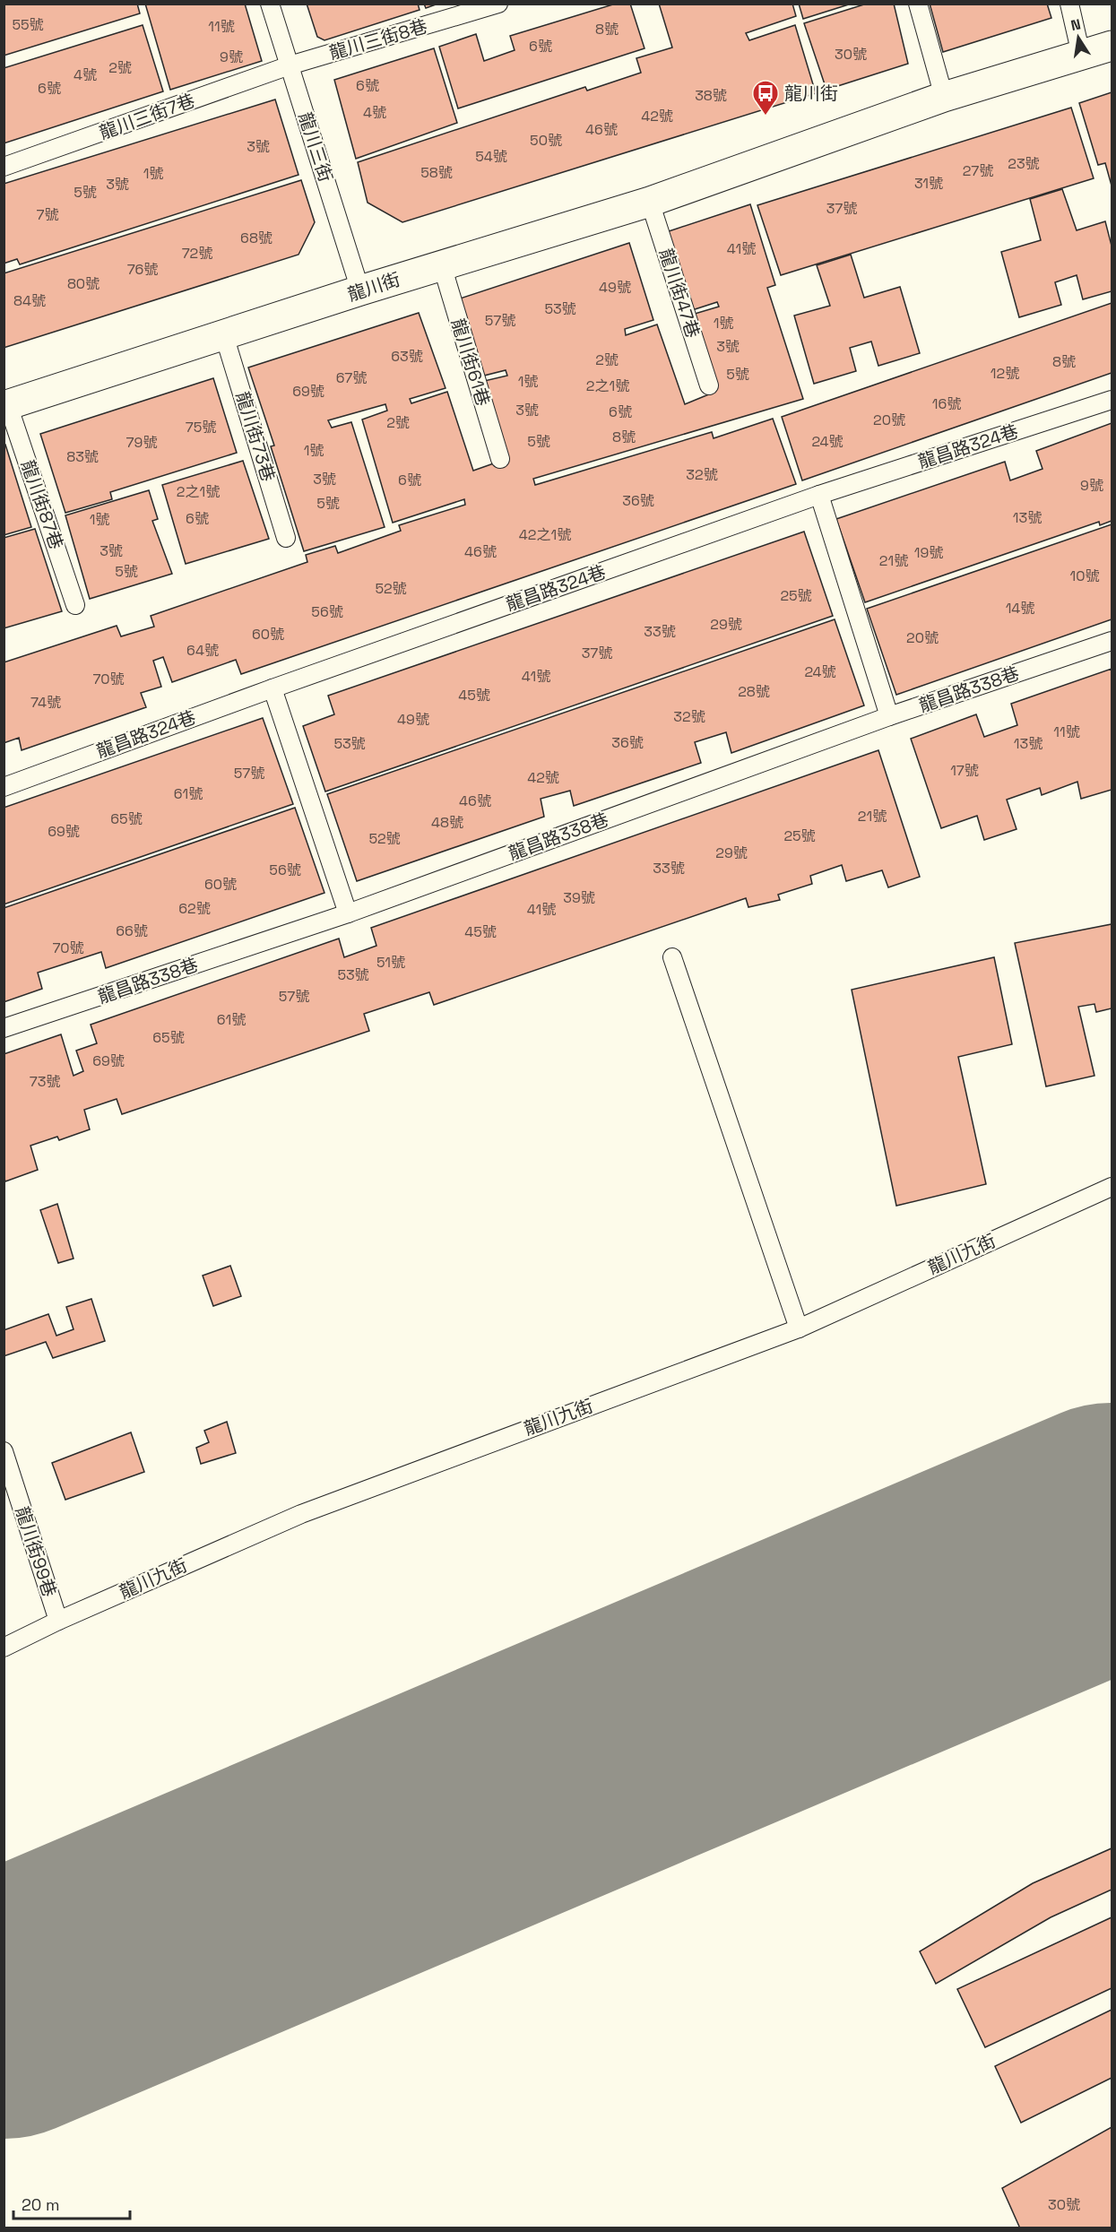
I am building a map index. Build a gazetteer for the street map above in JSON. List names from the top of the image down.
{
  "streets": {
    "street": ["龍川街"],
    "lane": [
      "龍川三街8巷",
      "龍川三街7巷",
      "龍川三街",
      "龍川街47巷",
      "龍川街61巷",
      "龍川街73巷",
      "龍昌路324巷",
      "龍川街87巷",
      "龍昌路338巷",
      "龍川九街",
      "龍川街99巷"
    ]
  },
  "crossings": [
    ["龍川三街8巷", "龍川三街7巷"],
    ["龍川三街8巷", "龍川三街"],
    ["龍川三街7巷", "龍川三街"],
    ["龍川三街", "龍川街"],
    ["龍川街", "龍川街47巷"],
    ["龍川街", "龍川街61巷"],
    ["龍川街", "龍川街73巷"],
    ["龍川街", "龍川街87巷"],
    ["龍川九街", "龍川街99巷"]
  ],
  "places": {
    "bus stop": ["龍川街"]
  },
  "house_numbers": [
    "55號",
    "11號",
    "8號",
    "6號",
    "30號",
    "9號",
    "2號",
    "4號",
    "6號",
    "6號",
    "38號",
    "4號",
    "42號",
    "46號",
    "50號",
    "3號",
    "54號",
    "23號",
    "27號",
    "58號",
    "1號",
    "31號",
    "3號",
    "5號",
    "37號",
    "7號",
    "68號",
    "41號",
    "72號",
    "76號",
    "80號",
    "49號",
    "84號",
    "53號",
    "57號",
    "1號",
    "3號",
    "63號",
    "2號",
    "8號",
    "12號",
    "5號",
    "67號",
    "1號",
    "2之1號",
    "69號",
    "16號",
    "3號",
    "6號",
    "20號",
    "2號",
    "75號",
    "8號",
    "5號",
    "24號",
    "79號",
    "1號",
    "83號",
    "32號",
    "3號",
    "6號",
    "9號",
    "2之1號",
    "36號",
    "5號",
    "13號",
    "6號",
    "1號",
    "42之1號",
    "3號",
    "46號",
    "19號",
    "21號",
    "5號",
    "10號",
    "52號",
    "25號",
    "14號",
    "56號",
    "29號",
    "33號",
    "60號",
    "20號",
    "64號",
    "37號",
    "24號",
    "41號",
    "70號",
    "28號",
    "45號",
    "74號",
    "32號",
    "49號",
    "11號",
    "36號",
    "53號",
    "13號",
    "17號",
    "57號",
    "42號",
    "61號",
    "46號",
    "21號",
    "65號",
    "48號",
    "69號",
    "25號",
    "52號",
    "29號",
    "33號",
    "56號",
    "60號",
    "39號",
    "62號",
    "41號",
    "66號",
    "45號",
    "70號",
    "51號",
    "53號",
    "57號",
    "61號",
    "65號",
    "69號",
    "73號",
    "30號"
  ],
  "scale_bar": "20 m",
  "north": "top"
}
